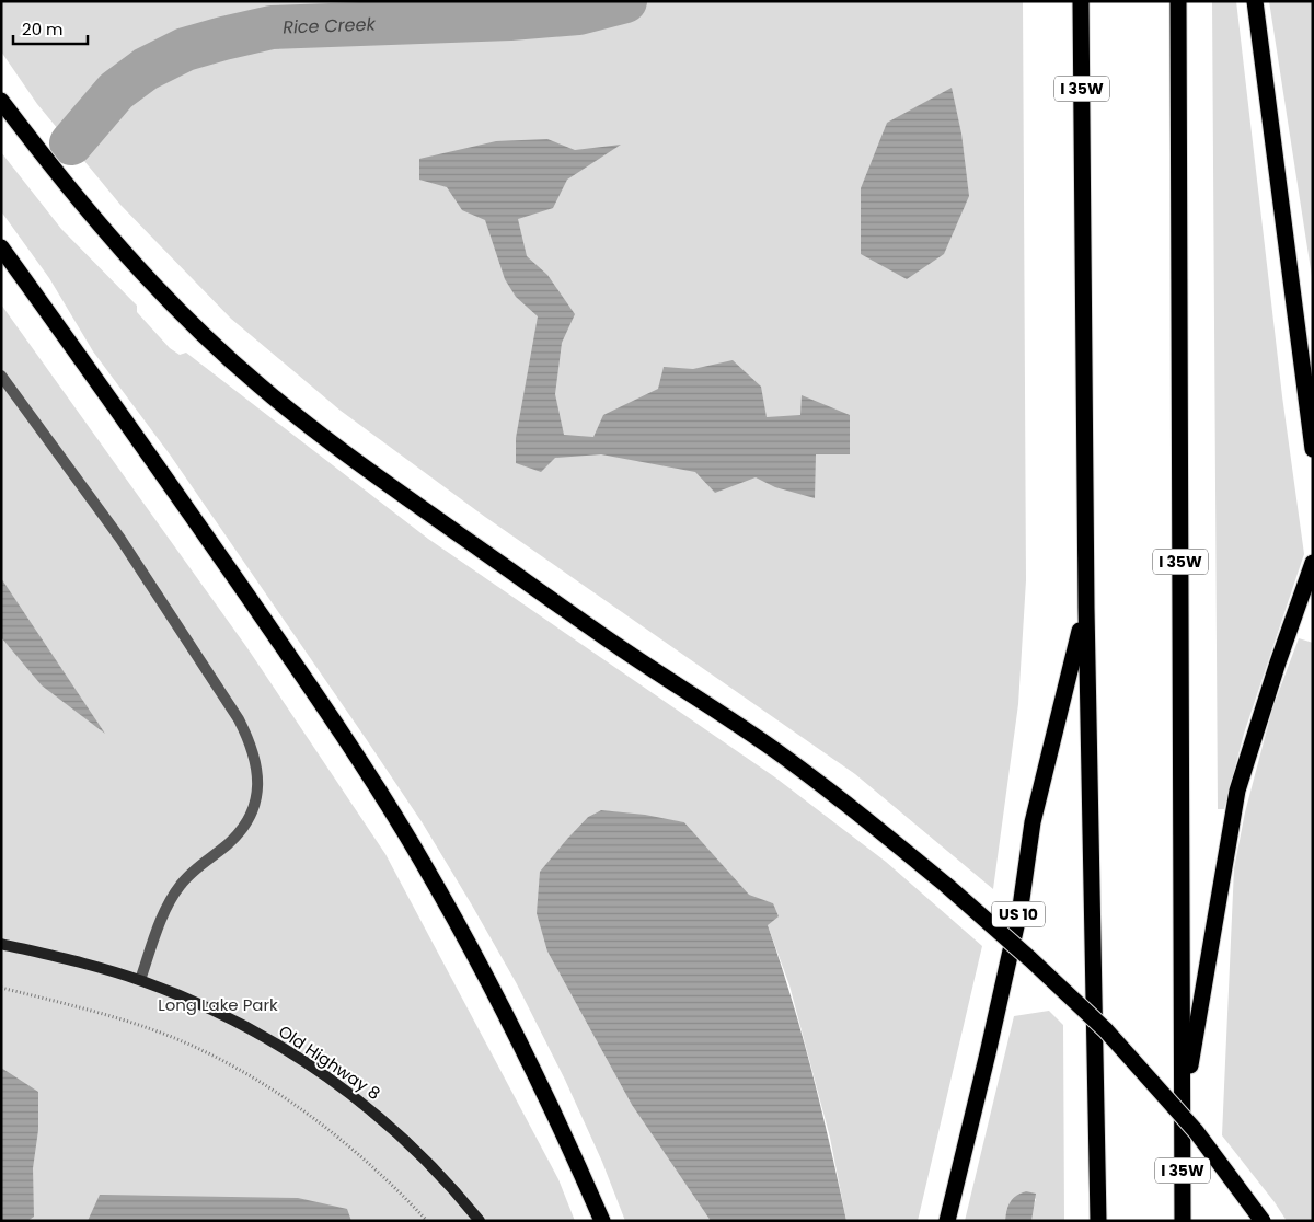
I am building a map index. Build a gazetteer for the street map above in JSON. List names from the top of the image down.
{
  "streets": {
    "highway": ["I 35W", "US 10"],
    "street": ["Old Highway 8"]
  },
  "crossings": [
    ["I 35W", "US 10"]
  ],
  "water": ["Rice Creek"],
  "parks": ["Long Lake Park"],
  "scale_bar": "20 m"
}
